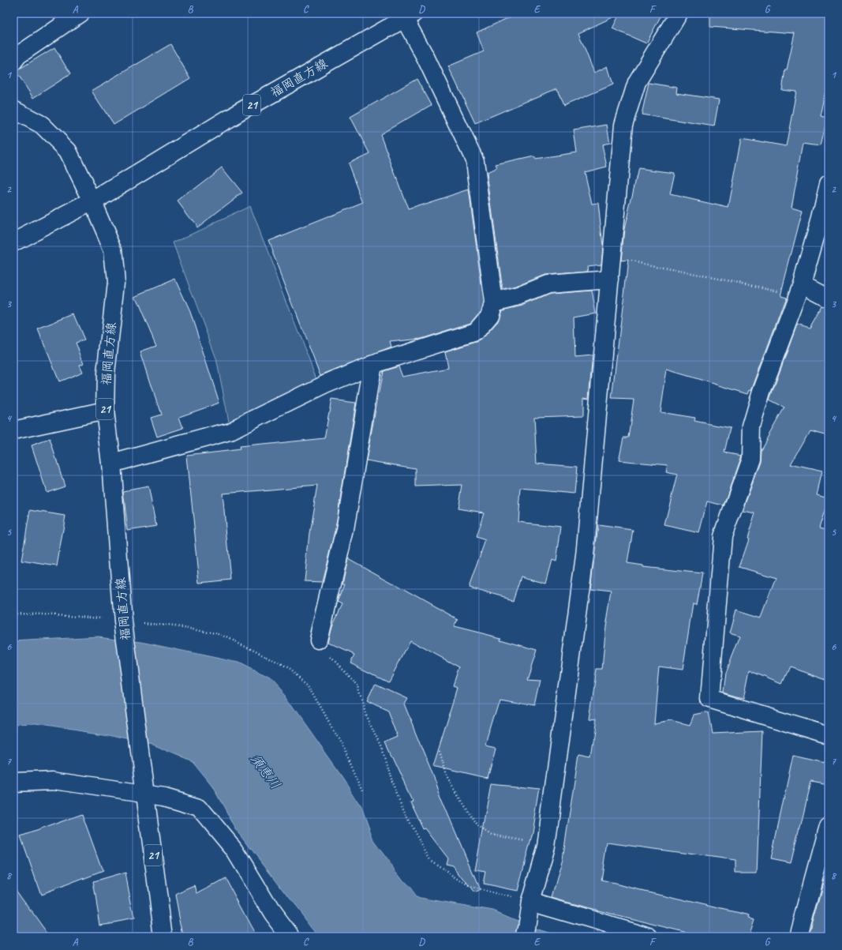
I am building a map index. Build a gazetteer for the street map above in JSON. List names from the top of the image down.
{
  "streets": {
    "street": ["福岡直方線", "21"]
  },
  "water": ["須恵川"],
  "grid": {
    "columns": [
      "A",
      "B",
      "C",
      "D",
      "E",
      "F",
      "G"
    ],
    "rows": [
      "1",
      "2",
      "3",
      "4",
      "5",
      "6",
      "7",
      "8"
    ]
  }
}
